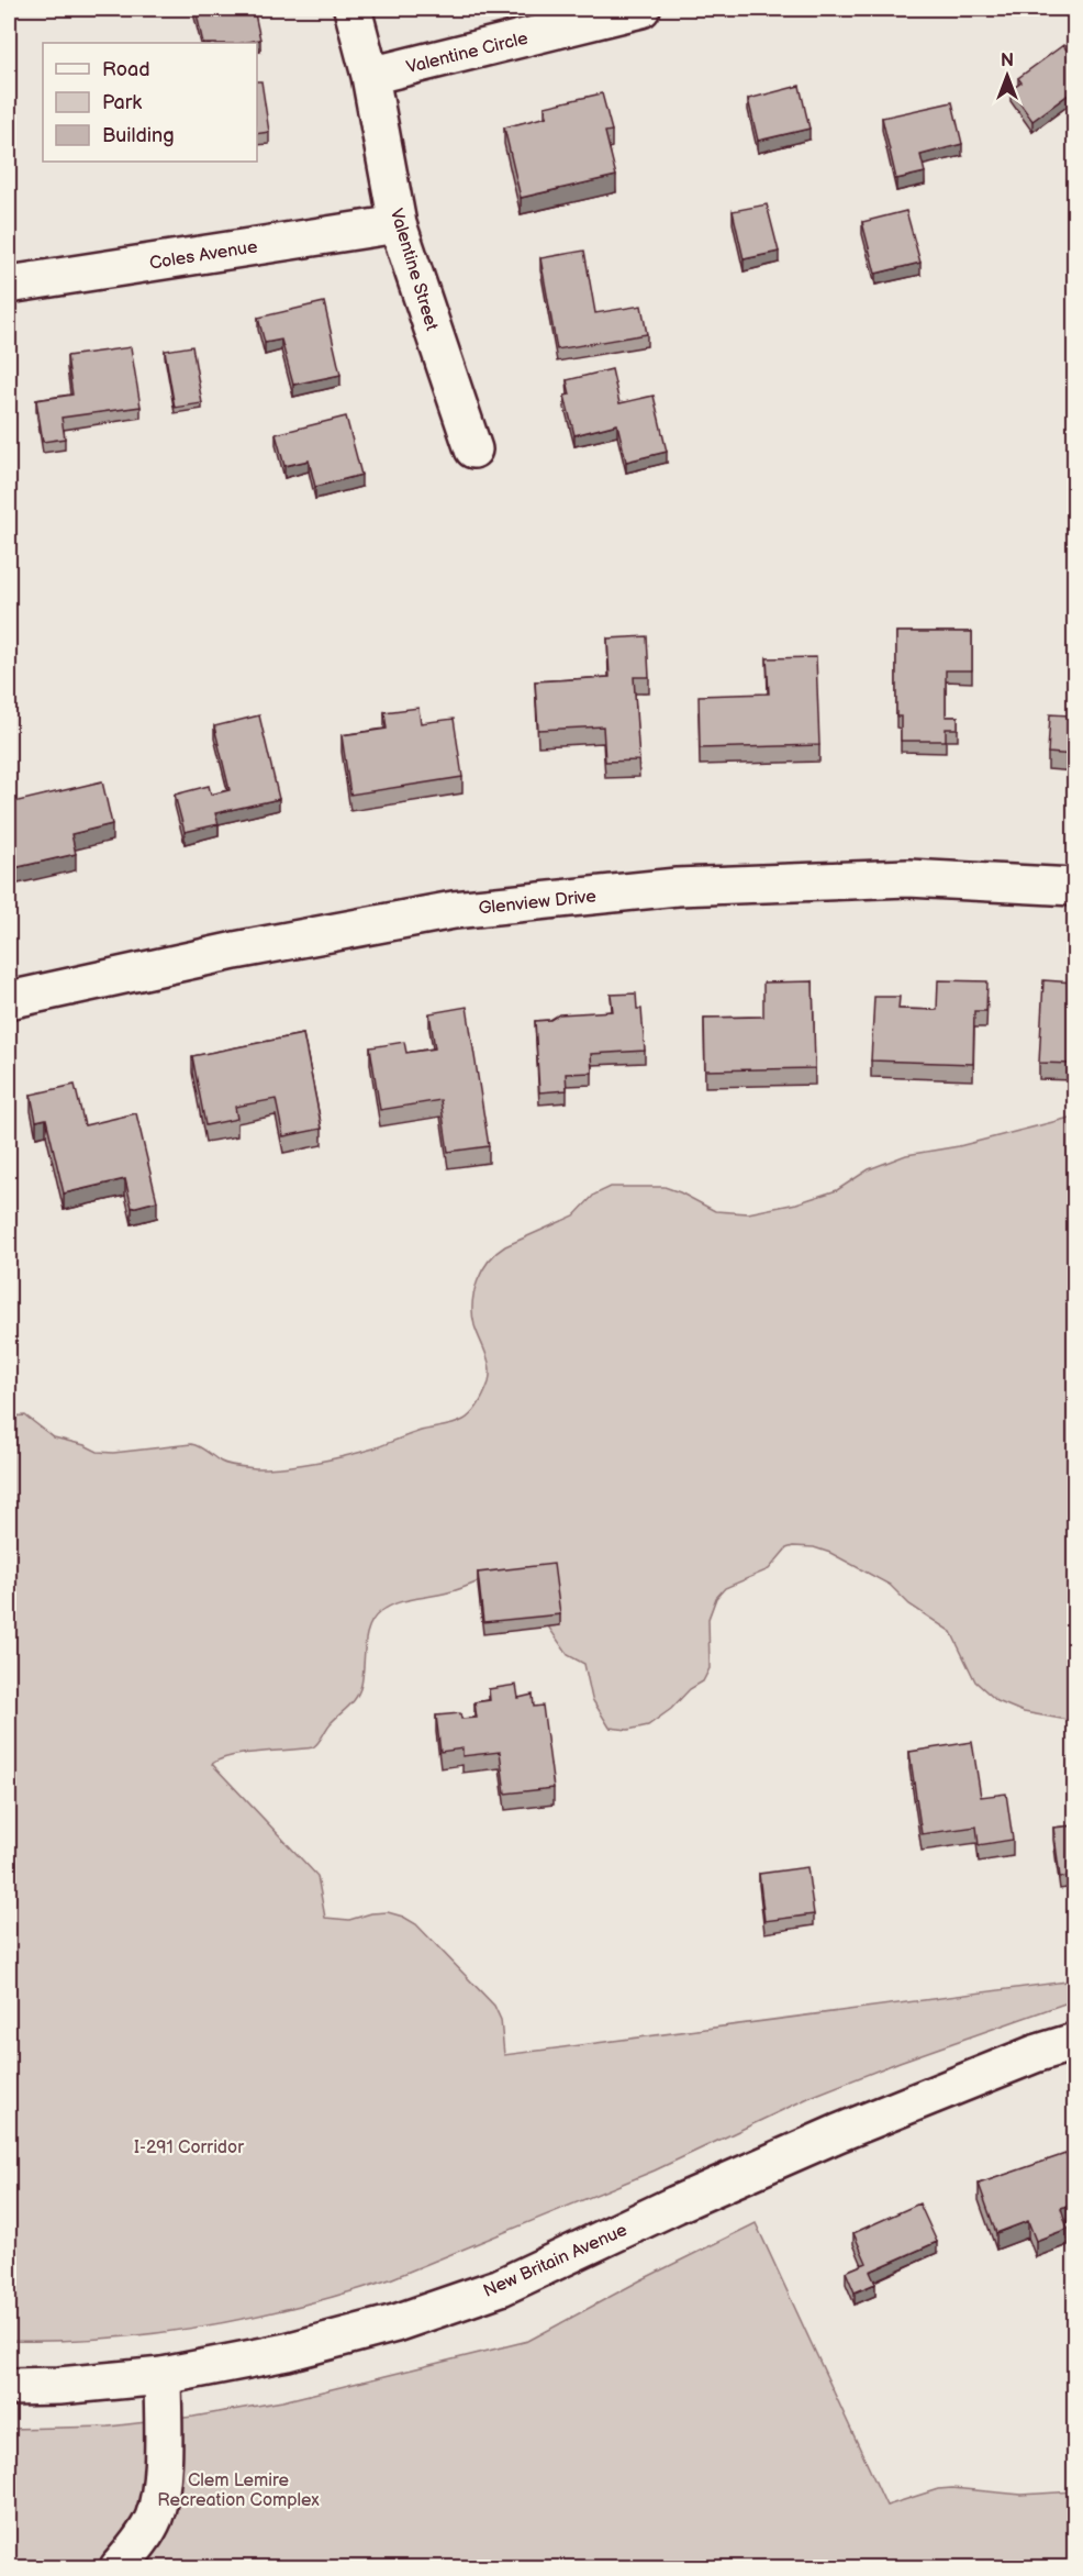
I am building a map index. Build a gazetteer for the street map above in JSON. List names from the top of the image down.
{
  "streets": {
    "street": [
      "Valentine Circle",
      "Coles Avenue",
      "Valentine Street",
      "Glenview Drive",
      "New Britain Avenue"
    ]
  },
  "crossings": [
    ["Valentine Circle", "Valentine Street"],
    ["Coles Avenue", "Valentine Street"]
  ],
  "parks": ["I-291 Corridor", "Clem Lemire Recreation Complex"],
  "legend": ["Road", "Park", "Building"],
  "north": "top"
}
